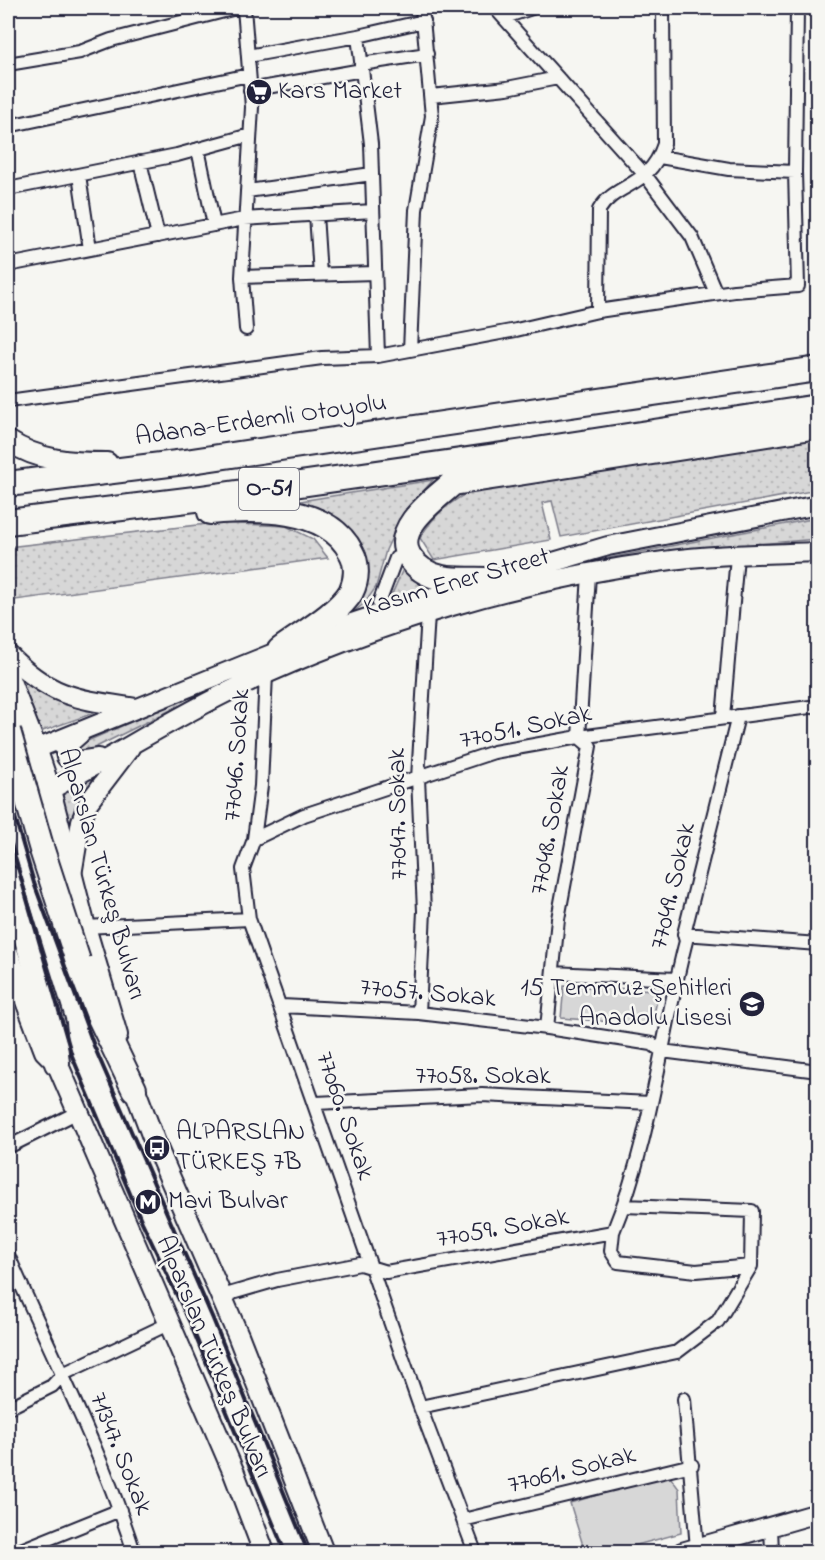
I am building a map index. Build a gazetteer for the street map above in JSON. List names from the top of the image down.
{
  "streets": {
    "highway": ["Adana-Erdemli Otoyolu", "O-51", "Alparslan Türkeş Bulvarı"],
    "main road": ["Kasım Ener Street"],
    "street": [
      "77051. Sokak",
      "77046. Sokak",
      "77047. Sokak",
      "77048. Sokak",
      "77049. Sokak",
      "77057. Sokak",
      "77058. Sokak",
      "77060. Sokak",
      "77059. Sokak",
      "71347. Sokak",
      "77061. Sokak"
    ]
  },
  "crossings": [
    ["Kasım Ener Street", "77046. Sokak"],
    ["Kasım Ener Street", "77047. Sokak"],
    ["Kasım Ener Street", "77048. Sokak"],
    ["Kasım Ener Street", "Alparslan Türkeş Bulvarı"],
    ["77051. Sokak", "77046. Sokak"],
    ["77051. Sokak", "77047. Sokak"],
    ["77051. Sokak", "77048. Sokak"],
    ["77051. Sokak", "77049. Sokak"],
    ["77051. Sokak", "77060. Sokak"],
    ["77046. Sokak", "77060. Sokak"],
    ["77047. Sokak", "77057. Sokak"],
    ["77048. Sokak", "77057. Sokak"],
    ["Alparslan Türkeş Bulvarı", "77059. Sokak"],
    ["77049. Sokak", "77057. Sokak"],
    ["77049. Sokak", "77058. Sokak"],
    ["77057. Sokak", "77060. Sokak"],
    ["77058. Sokak", "77060. Sokak"],
    ["77060. Sokak", "77059. Sokak"],
    ["77060. Sokak", "77061. Sokak"]
  ],
  "places": {
    "supermarket": ["Kars Market"],
    "school or university": ["15 Temmuz Şehitleri Anadolu Lisesi"],
    "bus stop": ["ALPARSLAN TÜRKEŞ 7B"],
    "metro station": ["Mavi Bulvar"]
  }
}
